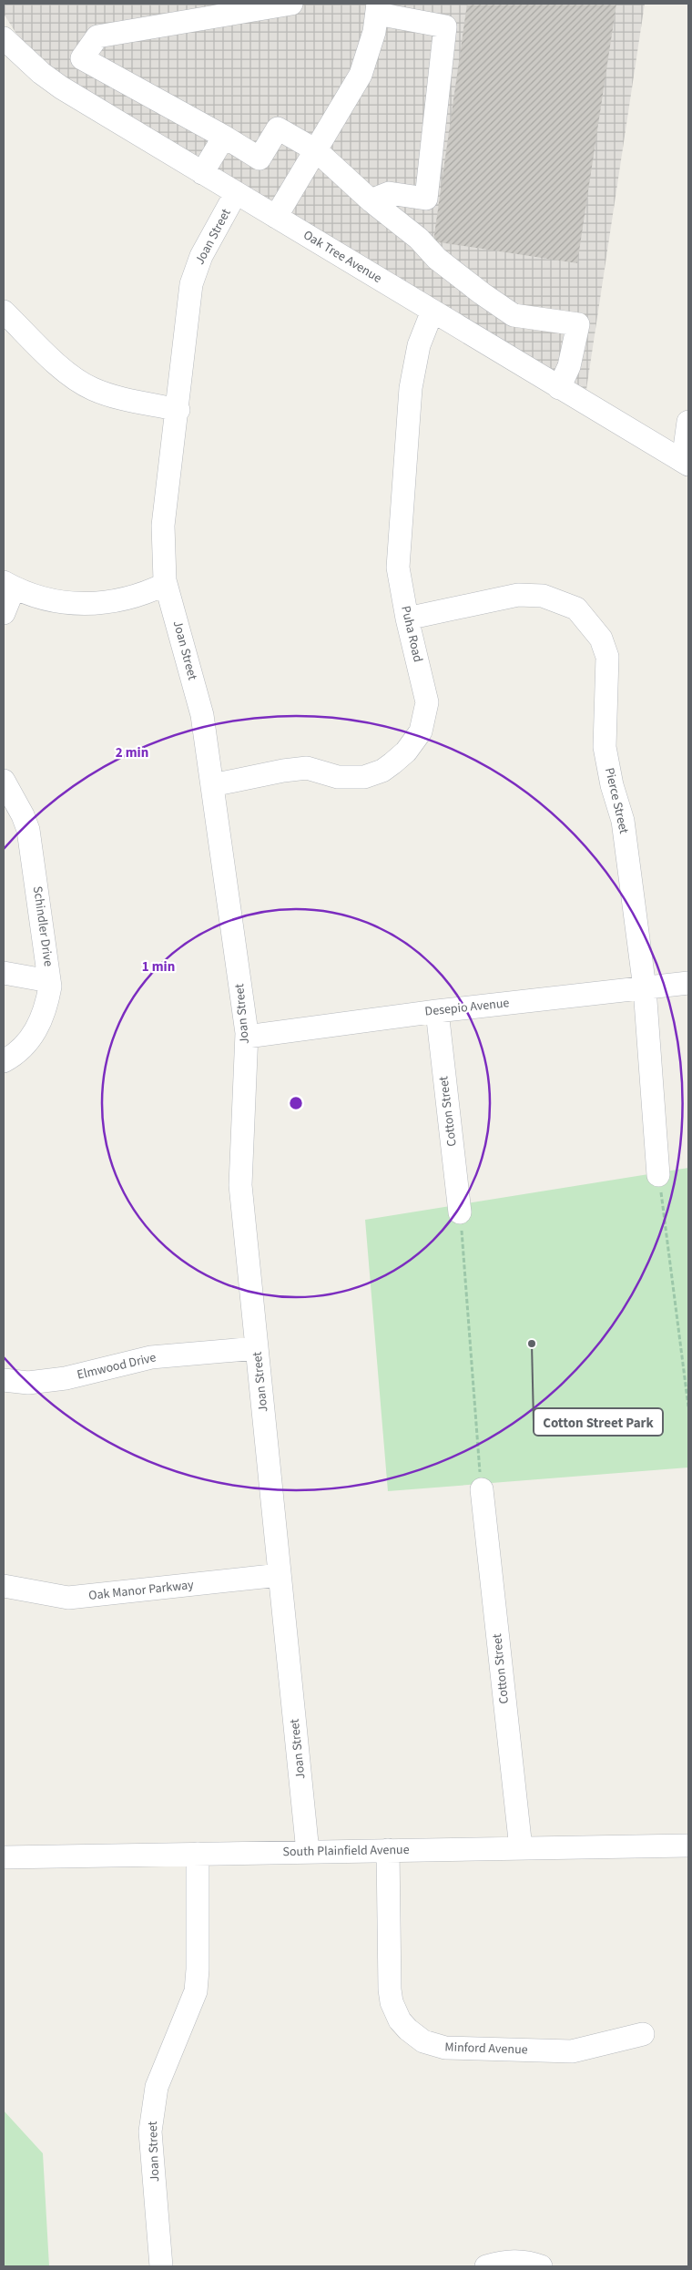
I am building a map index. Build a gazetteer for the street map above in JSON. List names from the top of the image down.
{
  "streets": {
    "street": [
      "Joan Street",
      "Oak Tree Avenue",
      "Puha Road",
      "Pierce Street",
      "Schindler Drive",
      "Desepio Avenue",
      "Cotton Street",
      "Elmwood Drive",
      "Oak Manor Parkway",
      "South Plainfield Avenue",
      "Minford Avenue"
    ]
  },
  "crossings": [
    ["Joan Street", "Oak Tree Avenue"],
    ["Joan Street", "Puha Road"],
    ["Joan Street", "Desepio Avenue"],
    ["Joan Street", "Elmwood Drive"],
    ["Joan Street", "Oak Manor Parkway"],
    ["Joan Street", "South Plainfield Avenue"],
    ["Oak Tree Avenue", "Puha Road"],
    ["Puha Road", "Pierce Street"],
    ["Pierce Street", "Desepio Avenue"],
    ["Desepio Avenue", "Cotton Street"],
    ["Cotton Street", "South Plainfield Avenue"],
    ["South Plainfield Avenue", "Minford Avenue"]
  ],
  "places": ["Cotton Street Park"],
  "rings": ["2 min", "1 min"]
}
